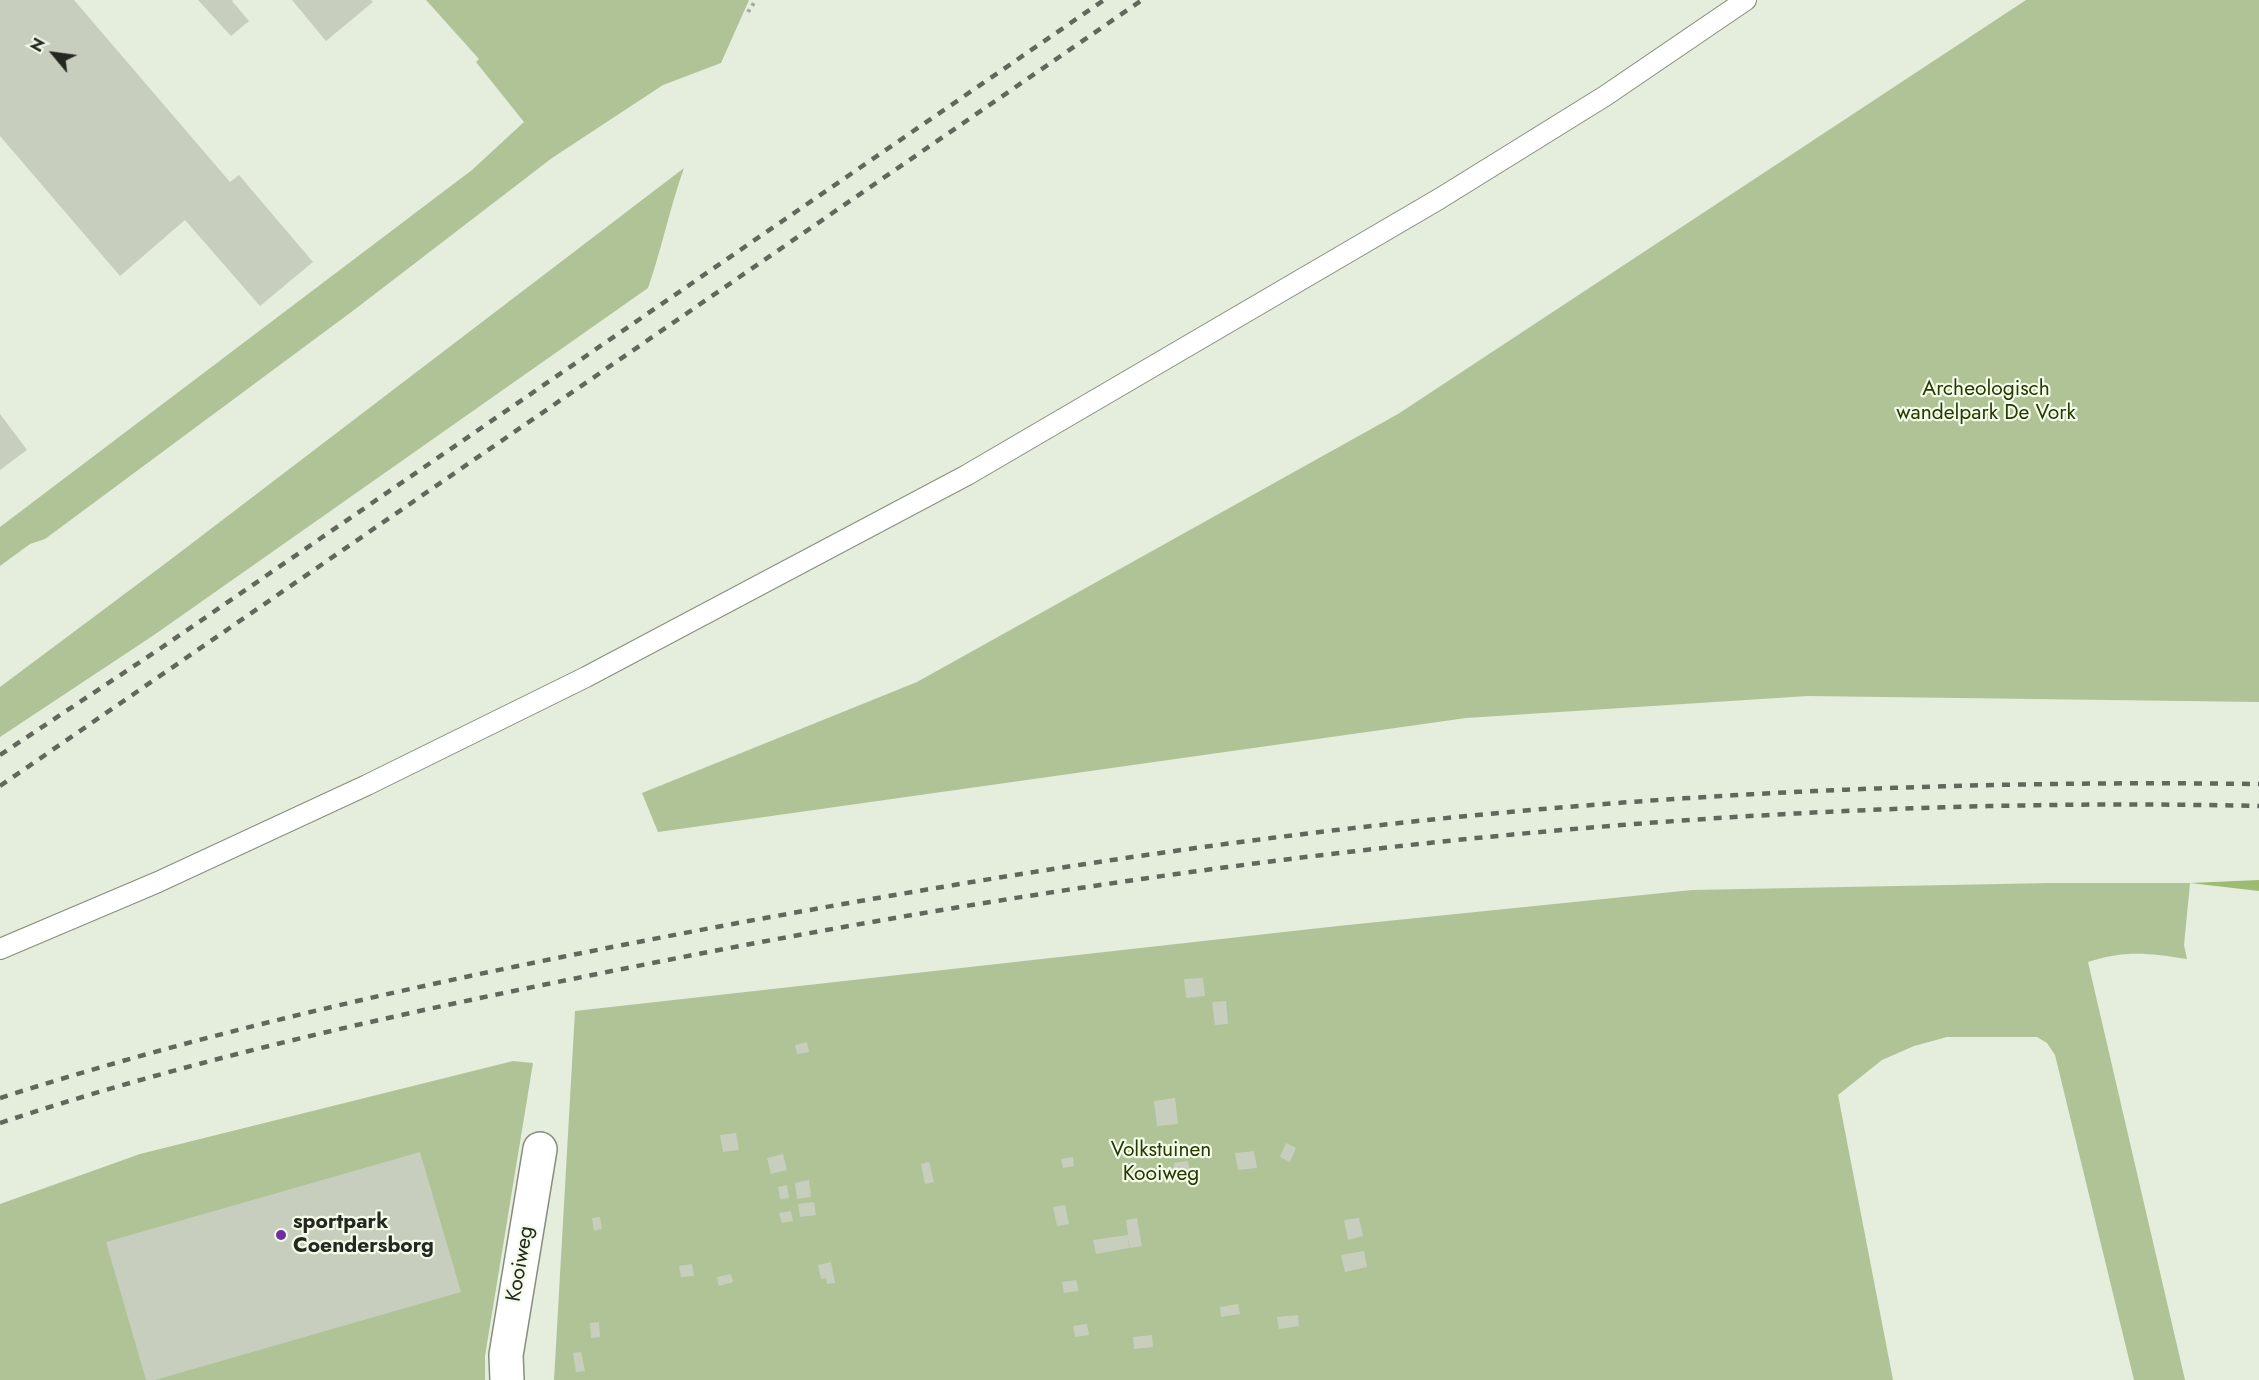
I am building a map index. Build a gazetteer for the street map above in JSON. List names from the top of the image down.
{
  "streets": {
    "street": ["Kooiweg"]
  },
  "parks": ["Archeologisch wandelpark De Vork", "Volkstuinen Kooiweg"],
  "places": ["sportpark Coendersborg"],
  "north": "top left"
}
